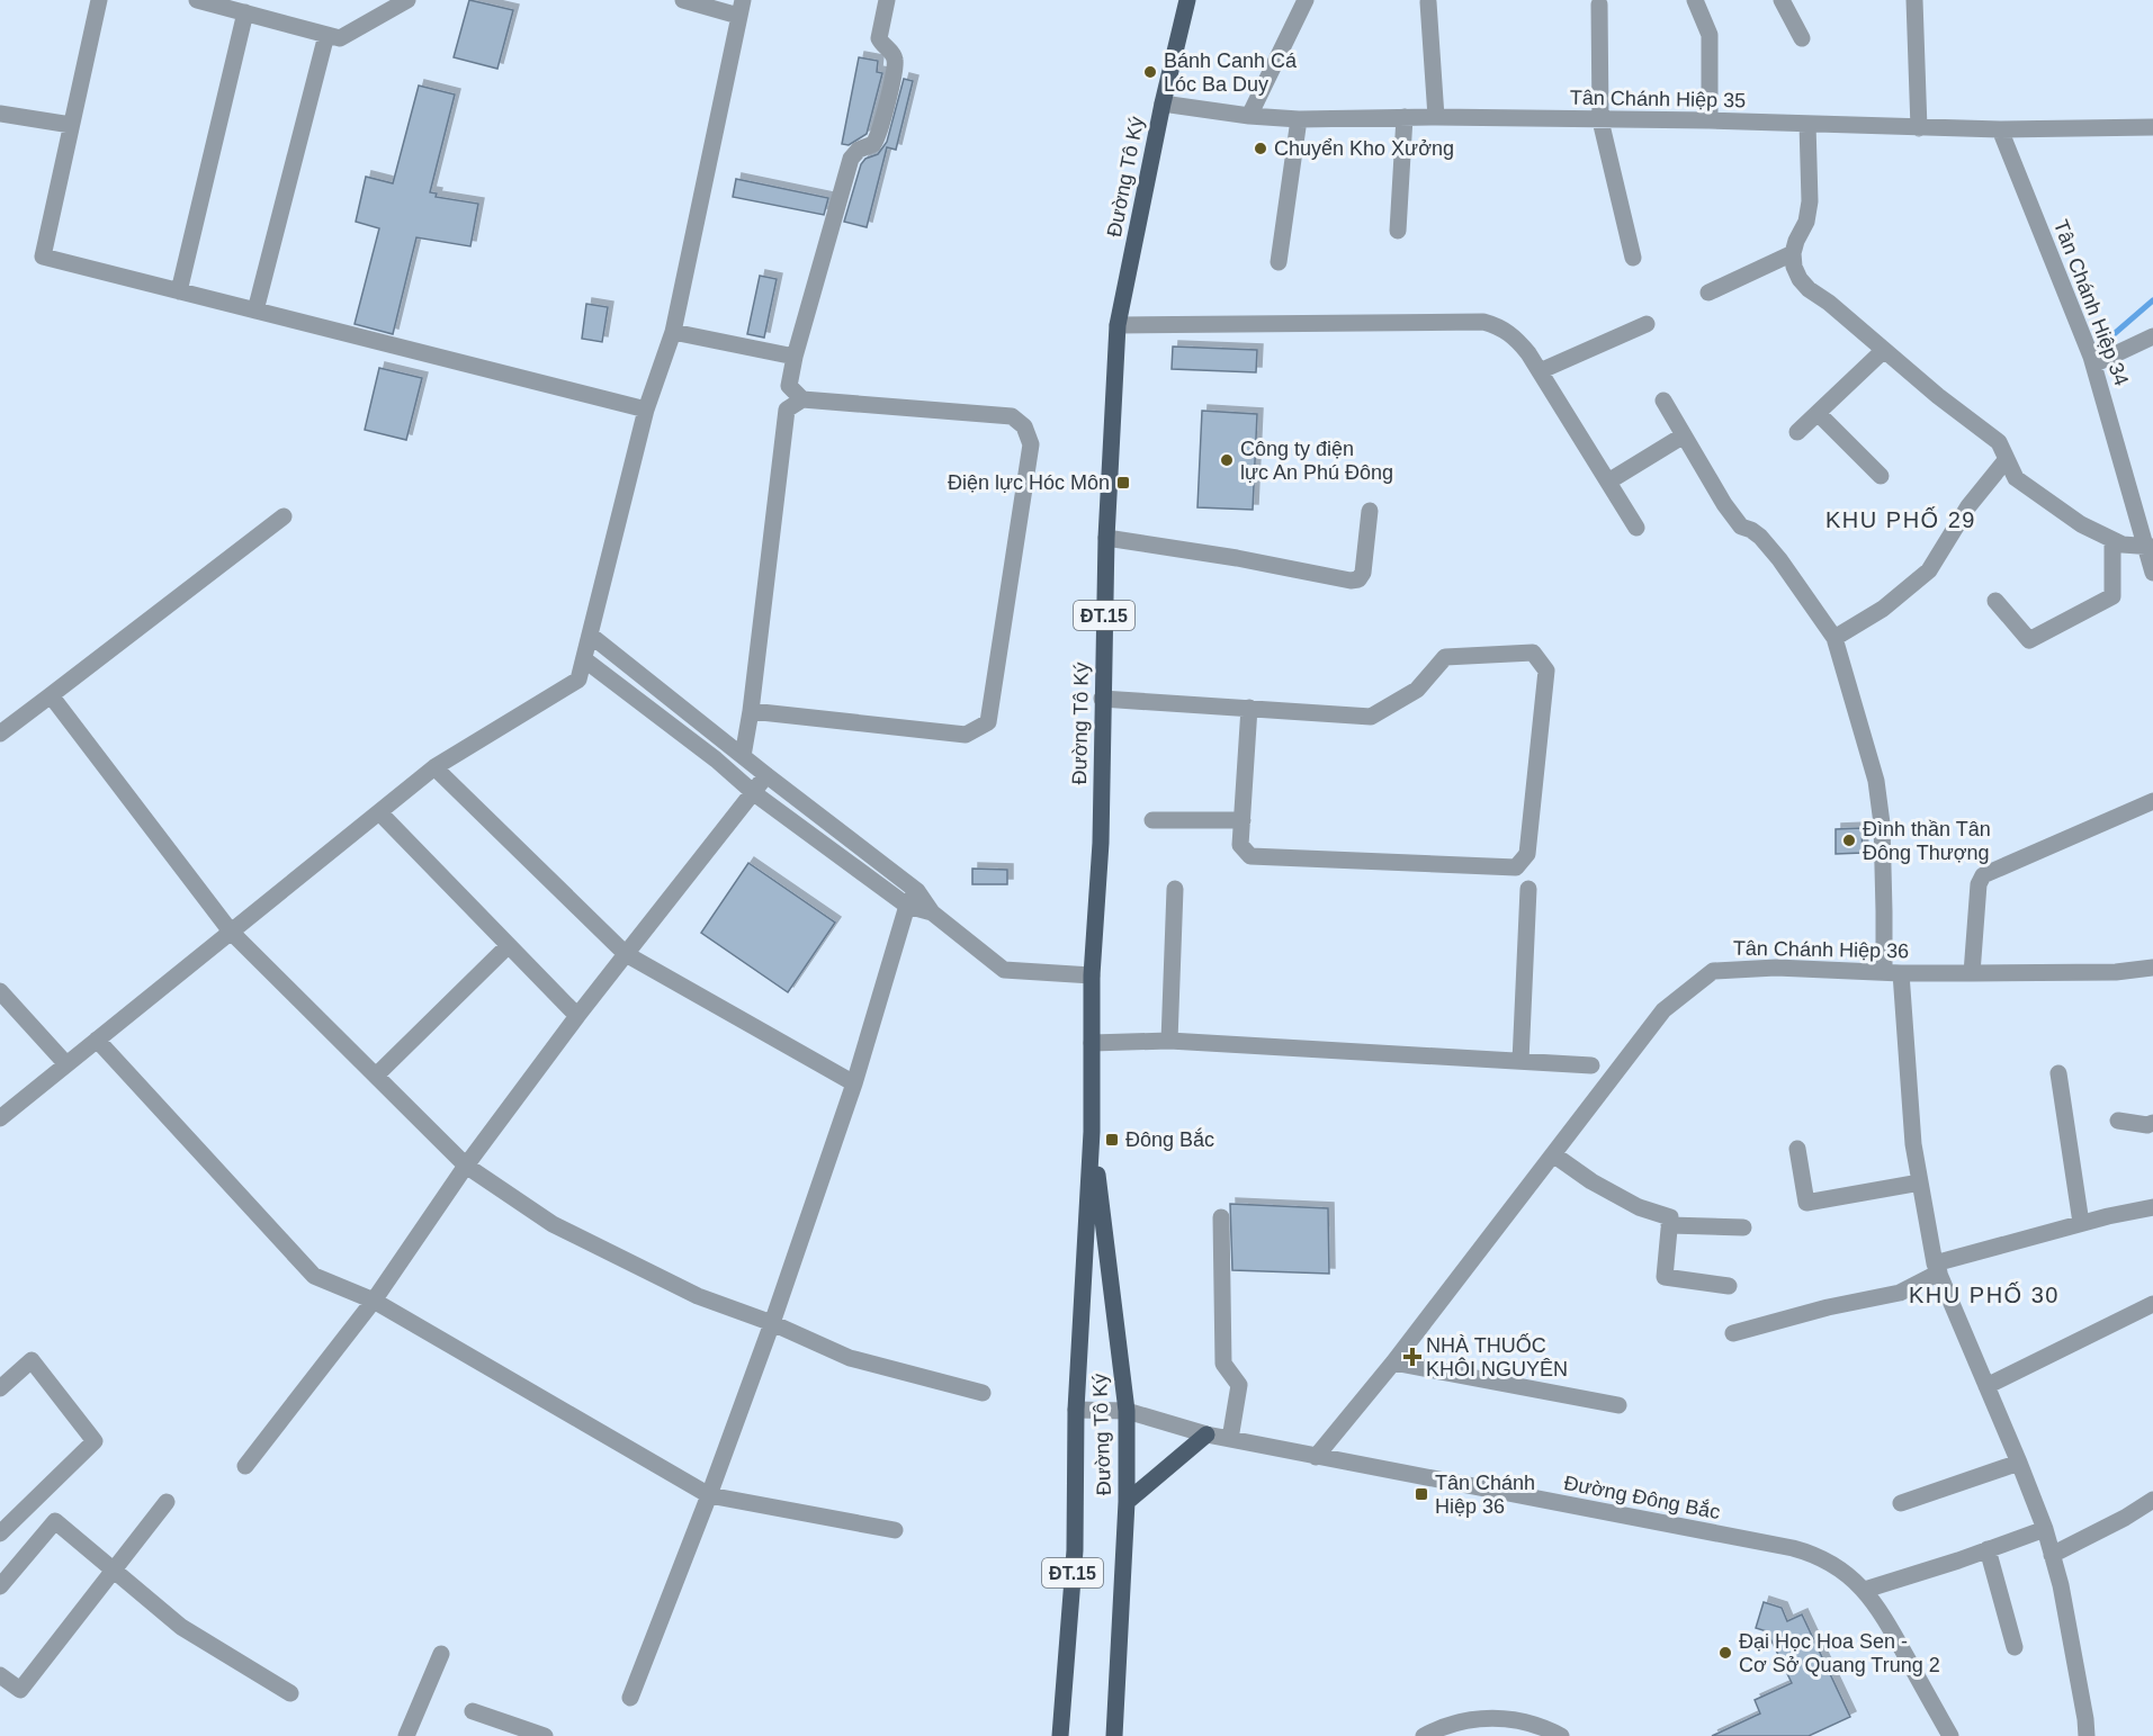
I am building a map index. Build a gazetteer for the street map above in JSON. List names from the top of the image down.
{
  "streets": {
    "main road": ["Đường Tô Ký", "ĐT.15"],
    "street": [
      "Tân Chánh Hiệp 35",
      "Tân Chánh Hiệp 34",
      "Tân Chánh Hiệp 36",
      "Đường Đông Bắc"
    ]
  },
  "crossings": [
    ["Tân Chánh Hiệp 35", "Đường Tô Ký"],
    ["Tân Chánh Hiệp 35", "Tân Chánh Hiệp 34"],
    ["Đường Tô Ký", "Đường Đông Bắc"],
    ["Tân Chánh Hiệp 36", "Đường Đông Bắc"]
  ],
  "districts": ["KHU PHỐ 29", "KHU PHỐ 30"],
  "places": {
    "other": [
      "Bánh Canh Cá Lóc Ba Duy",
      "Chuyển Kho Xưởng",
      "Công ty điện lực An Phú Đông",
      "Đình thần Tân Đông Thượng",
      "Đại Học Hoa Sen - Cơ Sở Quang Trung 2"
    ],
    "transit": ["Điện lực Hóc Môn", "Đông Bắc", "Tân Chánh Hiệp 36"],
    "health": ["NHÀ THUỐC KHÔI NGUYÊN"]
  }
}
